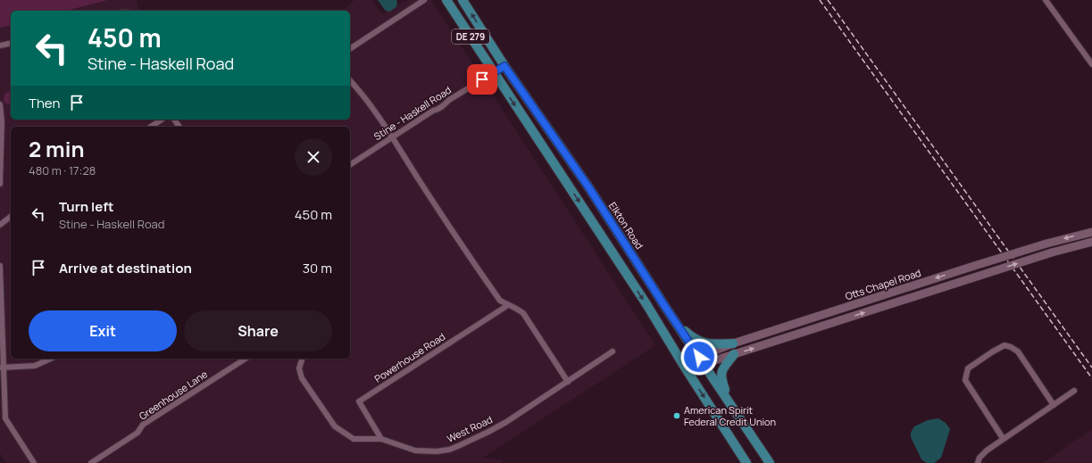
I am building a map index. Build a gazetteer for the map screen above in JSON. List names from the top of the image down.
{
  "streets": {
    "main road": ["DE 279", "Elkton Road", "Otts Chapel Road"],
    "street": [
      "Stine - Haskell Road",
      "Powerhouse Road",
      "Greenhouse Lane",
      "West Road"
    ]
  },
  "crossings": [
    ["DE 279", "Stine - Haskell Road"],
    ["DE 279", "Otts Chapel Road"],
    ["Stine - Haskell Road", "Elkton Road"],
    ["Elkton Road", "Otts Chapel Road"],
    ["Powerhouse Road", "West Road"]
  ],
  "places": ["American Spirit Federal Credit Union"],
  "page": {
    "turn": ["450 m", "Stine - Haskell Road"],
    "then": "Then",
    "heading": ["2 min", "480 m · 17:28"],
    "list": [
      {
        "name": "Turn left",
        "note": "Stine - Haskell Road",
        "value": "450 m"
      },
      {
        "name": "Arrive at destination",
        "value": "30 m"
      }
    ],
    "buttons": ["Exit", "Share"]
  }
}
